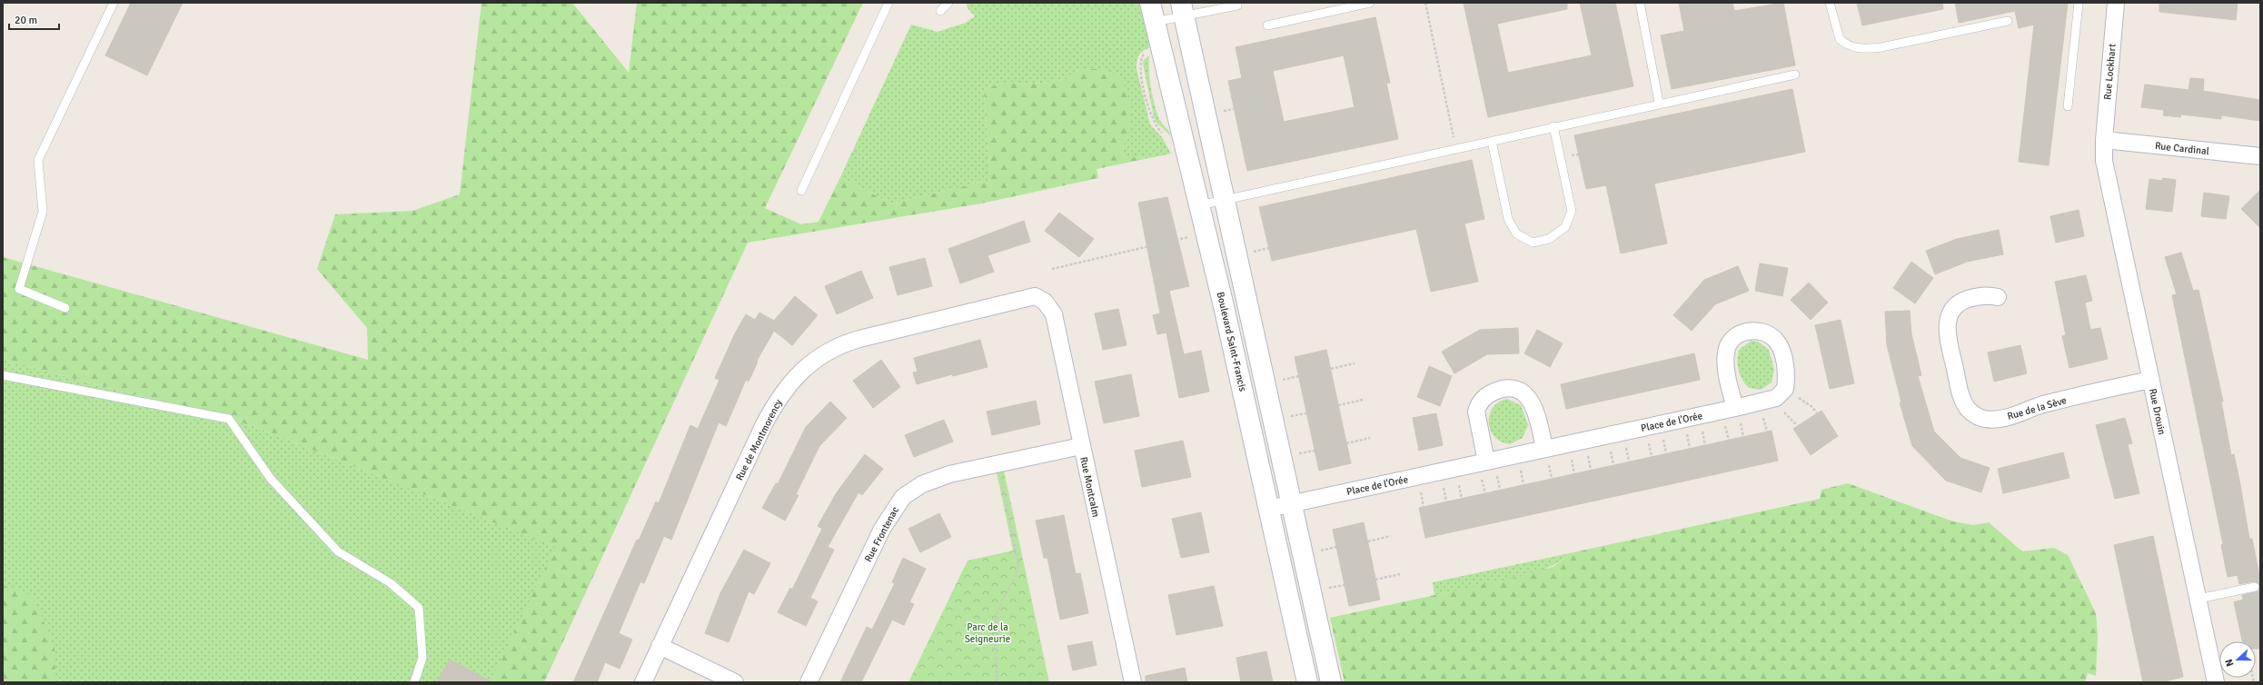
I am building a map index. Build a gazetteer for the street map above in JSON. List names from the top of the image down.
{
  "streets": {
    "street": [
      "Rue Lockhart",
      "Rue Cardinal",
      "Boulevard Saint-Francis",
      "Rue de la Sève",
      "Rue Drouin",
      "Place de l'Orée",
      "Rue de Montmorency",
      "Rue Montcalm",
      "Rue Frontenac"
    ]
  },
  "crossings": [
    ["Rue Lockhart", "Rue Cardinal"],
    ["Rue Lockhart", "Rue Drouin"],
    ["Rue Cardinal", "Rue Drouin"],
    ["Boulevard Saint-Francis", "Place de l'Orée"],
    ["Rue de la Sève", "Rue Drouin"],
    ["Rue de Montmorency", "Rue Montcalm"],
    ["Rue Montcalm", "Rue Frontenac"]
  ],
  "parks": ["Parc de la Seigneurie"],
  "scale_bar": "20 m",
  "north": "left"
}
